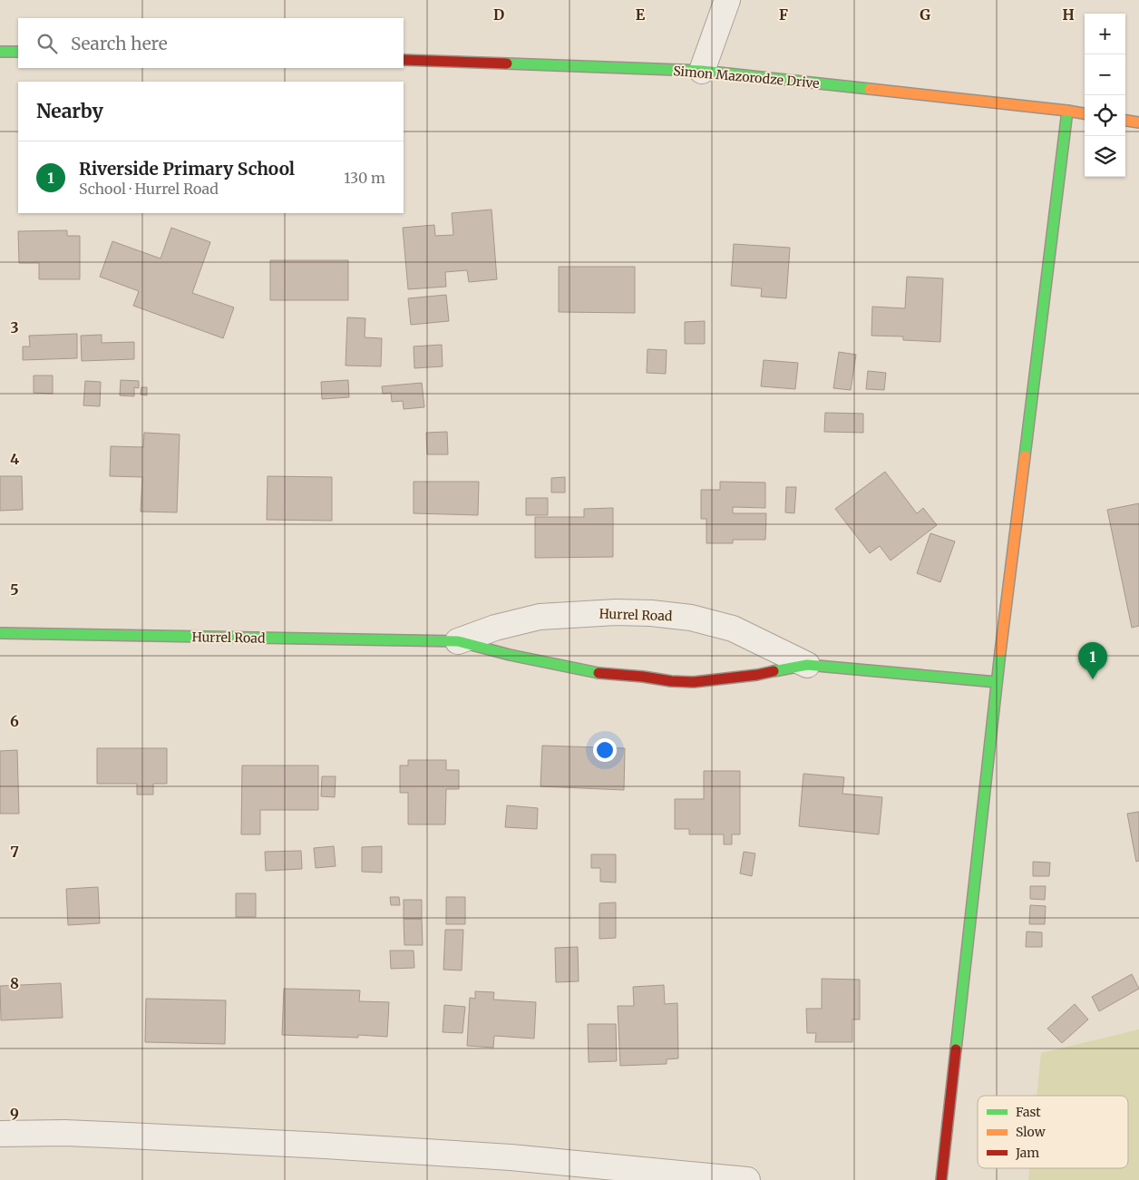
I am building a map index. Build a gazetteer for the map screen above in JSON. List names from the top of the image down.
{
  "streets": {
    "street": ["Simon Mazorodze Drive", "Hurrel Road"]
  },
  "legend": ["Fast", "Slow", "Jam"],
  "page": {
    "map_buttons": ["+", "−"],
    "search": "Search here",
    "heading": "Nearby",
    "list": [
      {
        "mark": "1",
        "name": "Riverside Primary School",
        "note": "School · Hurrel Road",
        "value": "130 m"
      }
    ],
    "pins": "1"
  },
  "grid": {
    "columns": [
      "D",
      "E",
      "F",
      "G",
      "H"
    ],
    "rows": [
      "3",
      "4",
      "5",
      "6",
      "7",
      "8",
      "9"
    ]
  }
}
